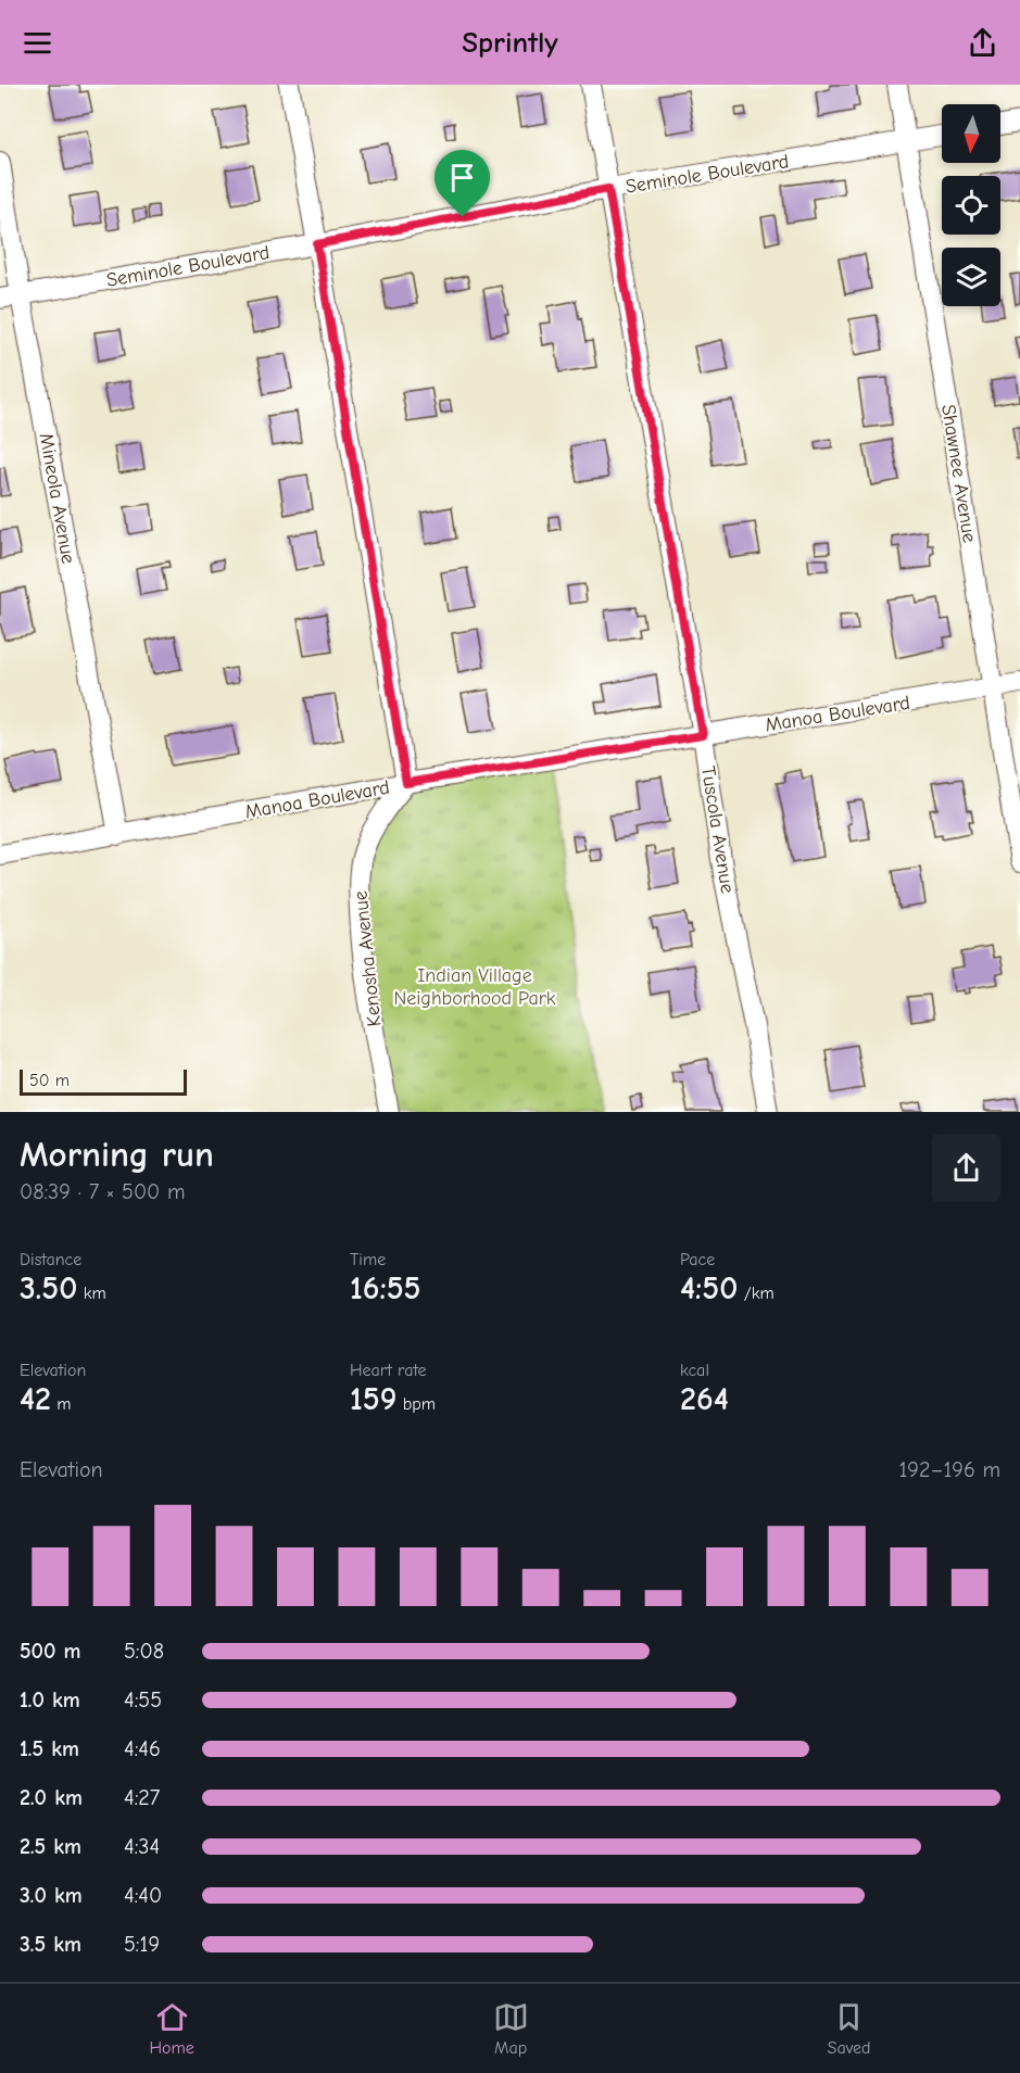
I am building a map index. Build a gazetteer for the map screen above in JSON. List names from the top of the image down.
{
  "streets": {
    "street": [
      "Seminole Boulevard",
      "Shawnee Avenue",
      "Mineola Avenue",
      "Manoa Boulevard",
      "Tuscola Avenue",
      "Kenosha Avenue"
    ]
  },
  "crossings": [
    ["Seminole Boulevard", "Shawnee Avenue"],
    ["Seminole Boulevard", "Mineola Avenue"],
    ["Seminole Boulevard", "Tuscola Avenue"],
    ["Shawnee Avenue", "Manoa Boulevard"],
    ["Mineola Avenue", "Manoa Boulevard"],
    ["Manoa Boulevard", "Tuscola Avenue"],
    ["Manoa Boulevard", "Kenosha Avenue"]
  ],
  "parks": ["Indian Village Neighborhood Park"],
  "scale_bar": "50 m",
  "north": "bottom",
  "page": {
    "header": "Sprintly",
    "scale": "50 m",
    "heading": ["Morning run", "08:39 · 7 × 500 m"],
    "stats": [
      ["Distance", "3.50 km"],
      ["Time", "16:55"],
      ["Pace", "4:50 /km"],
      ["Elevation", "42 m"],
      ["Heart rate", "159 bpm"],
      ["kcal", "264"]
    ],
    "chart": ["Elevation", "192–196 m"],
    "list": [
      {
        "name": "500 m",
        "note": "5:08"
      },
      {
        "name": "1.0 km",
        "note": "4:55"
      },
      {
        "name": "1.5 km",
        "note": "4:46"
      },
      {
        "name": "2.0 km",
        "note": "4:27"
      },
      {
        "name": "2.5 km",
        "note": "4:34"
      },
      {
        "name": "3.0 km",
        "note": "4:40"
      },
      {
        "name": "3.5 km",
        "note": "5:19"
      }
    ],
    "tabs": ["Home", "Map", "Saved"]
  }
}
